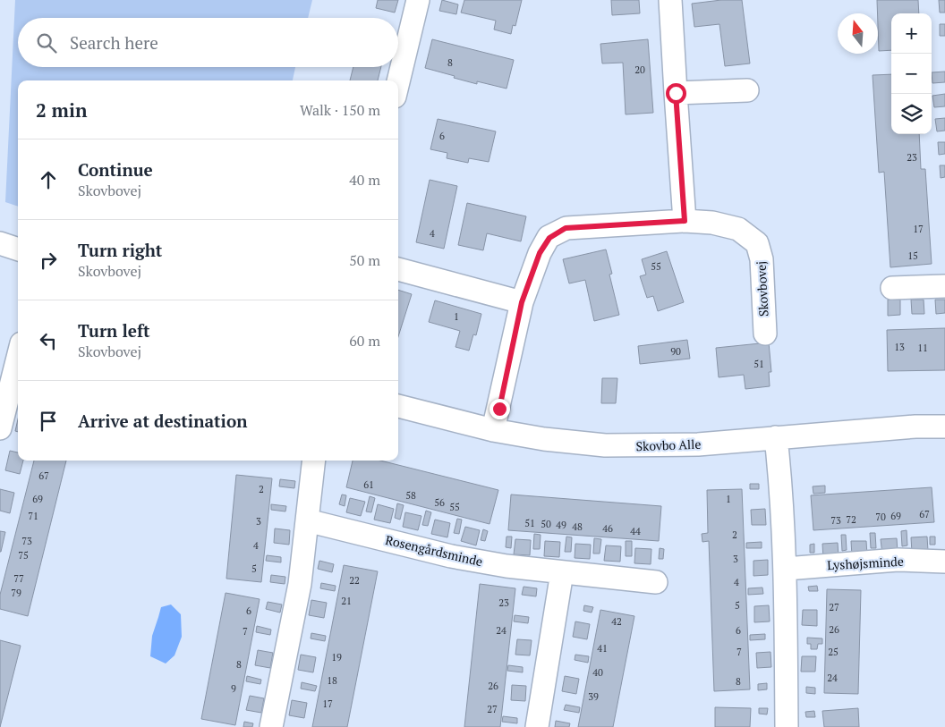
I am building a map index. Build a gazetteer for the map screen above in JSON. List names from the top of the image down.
{
  "streets": {
    "street": [
      "Skovbovej",
      "Skovbo Alle",
      "Rosengårdsminde",
      "Lyshøjsminde"
    ]
  },
  "crossings": [
    ["Skovbovej", "Skovbo Alle"]
  ],
  "house_numbers": [
    "8",
    "20",
    "6",
    "23",
    "17",
    "4",
    "15",
    "55",
    "1",
    "13",
    "11",
    "90",
    "51",
    "67",
    "61",
    "2",
    "58",
    "69",
    "1",
    "56",
    "55",
    "67",
    "71",
    "69",
    "70",
    "72",
    "73",
    "3",
    "51",
    "50",
    "49",
    "48",
    "46",
    "44",
    "2",
    "73",
    "4",
    "75",
    "3",
    "5",
    "77",
    "22",
    "4",
    "79",
    "21",
    "23",
    "5",
    "27",
    "6",
    "42",
    "26",
    "24",
    "6",
    "7",
    "41",
    "7",
    "25",
    "19",
    "8",
    "40",
    "24",
    "18",
    "8",
    "26",
    "9",
    "39",
    "17",
    "27"
  ],
  "north": "top",
  "page": {
    "map_buttons": ["+", "−"],
    "search": "Search here",
    "heading": ["2 min", "Walk · 150 m"],
    "list": [
      ["Continue", "Skovbovej", "40 m"],
      ["Turn right", "Skovbovej", "50 m"],
      ["Turn left", "Skovbovej", "60 m"],
      "Arrive at destination"
    ]
  }
}
